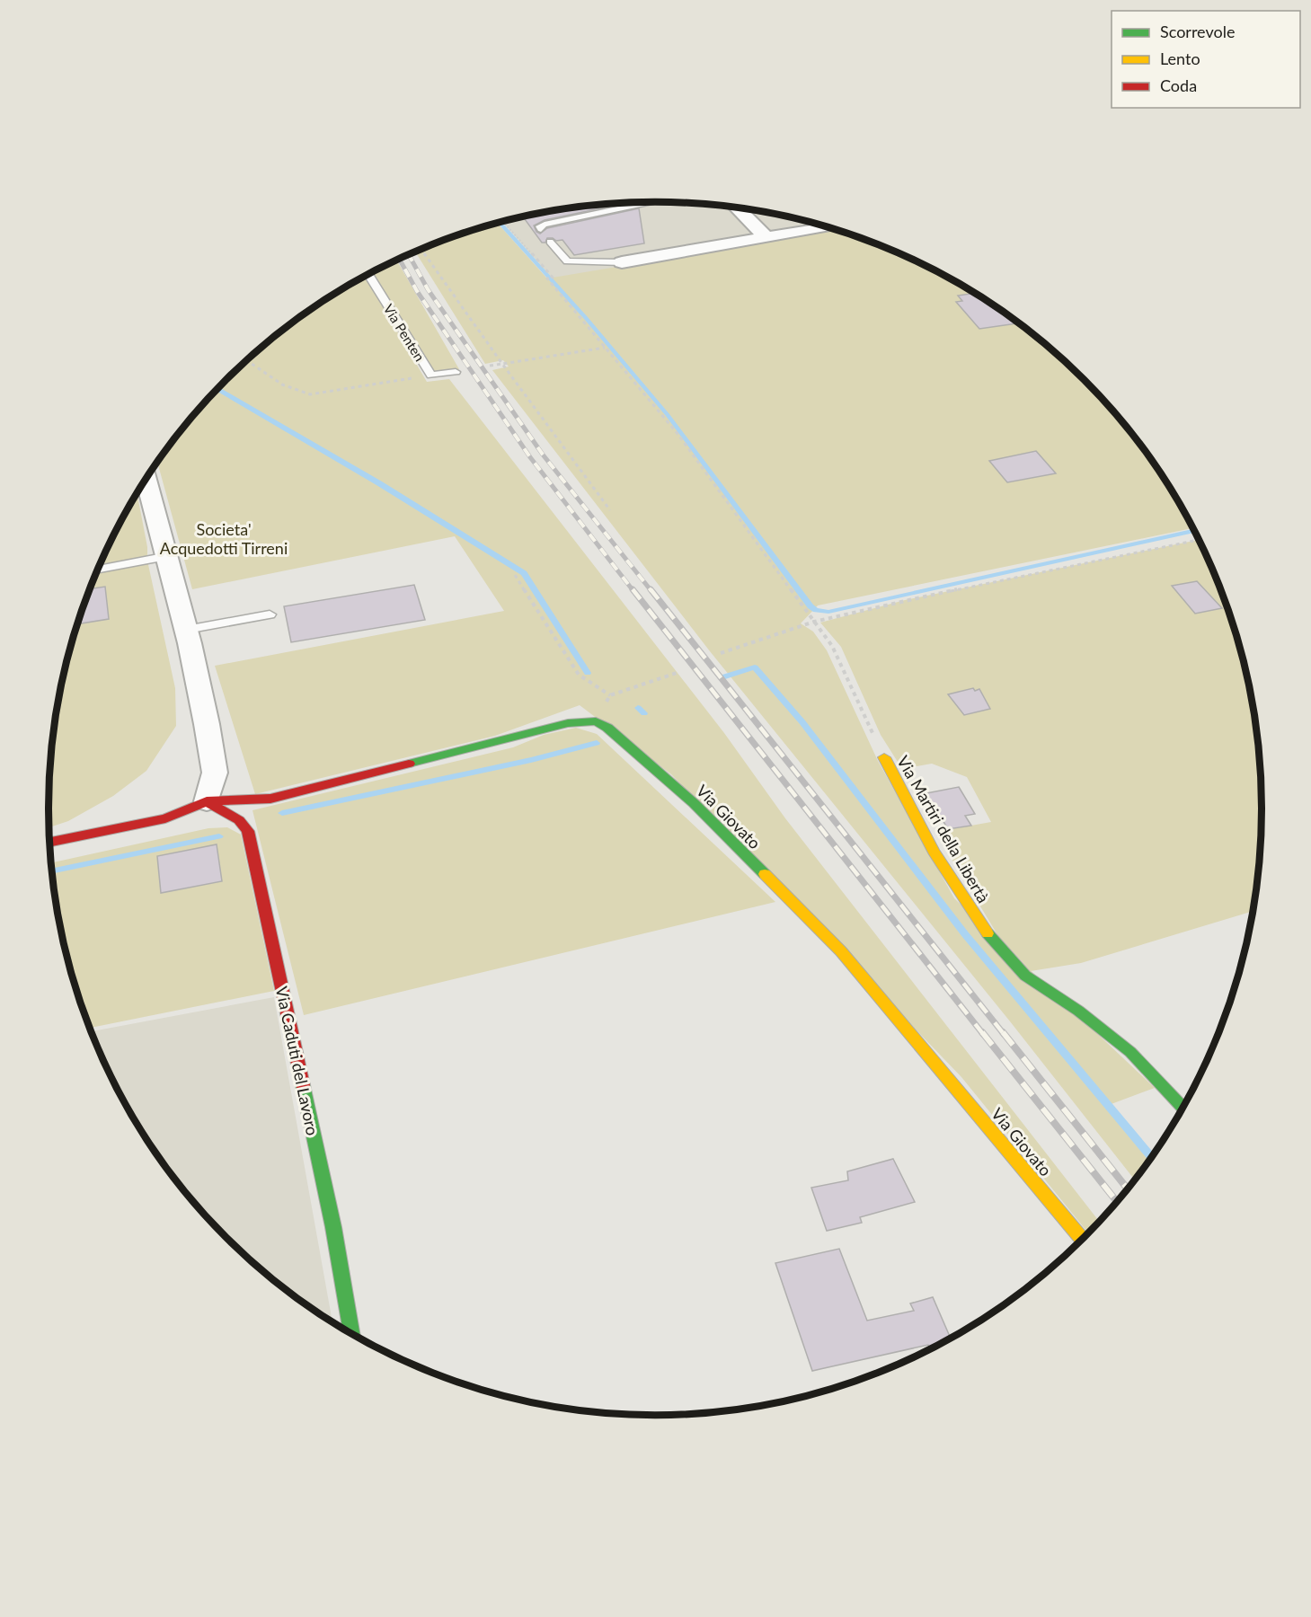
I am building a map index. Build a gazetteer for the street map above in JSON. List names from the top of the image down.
{
  "streets": {
    "street": ["Via Giovato", "Via Martiri della Libertà", "Via Caduti del Lavoro"],
    "lane": ["Via Penten"]
  },
  "crossings": [
    ["Via Giovato", "Via Caduti del Lavoro"]
  ],
  "parks": ["Societa' Acquedotti Tirreni"],
  "legend": ["Scorrevole", "Lento", "Coda"]
}
